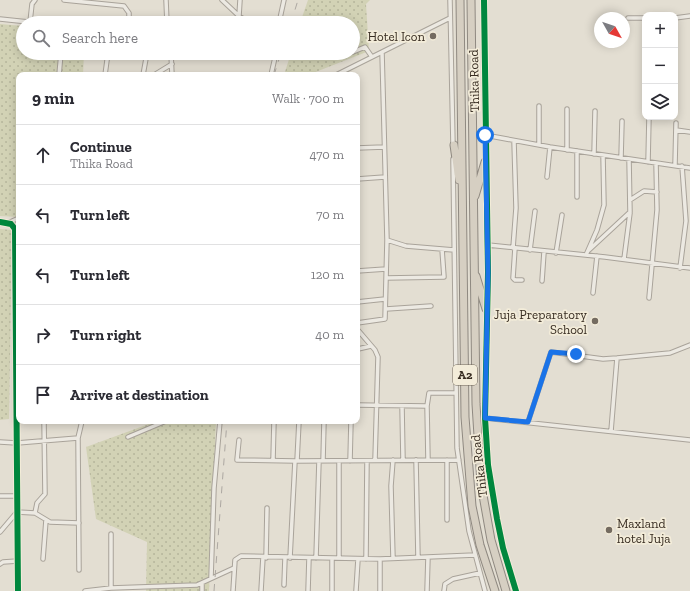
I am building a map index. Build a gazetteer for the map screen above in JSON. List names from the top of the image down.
{
  "streets": {
    "highway": ["Thika Road", "A2"]
  },
  "places": ["Hotel Icon", "Juja Preparatory School", "Maxland hotel Juja"],
  "north": "bottom right",
  "page": {
    "map_buttons": ["+", "−"],
    "search": "Search here",
    "heading": ["9 min", "Walk · 700 m"],
    "list": [
      ["Continue", "Thika Road", "470 m"],
      ["Turn left", "70 m"],
      ["Turn left", "120 m"],
      ["Turn right", "40 m"],
      "Arrive at destination"
    ]
  }
}
